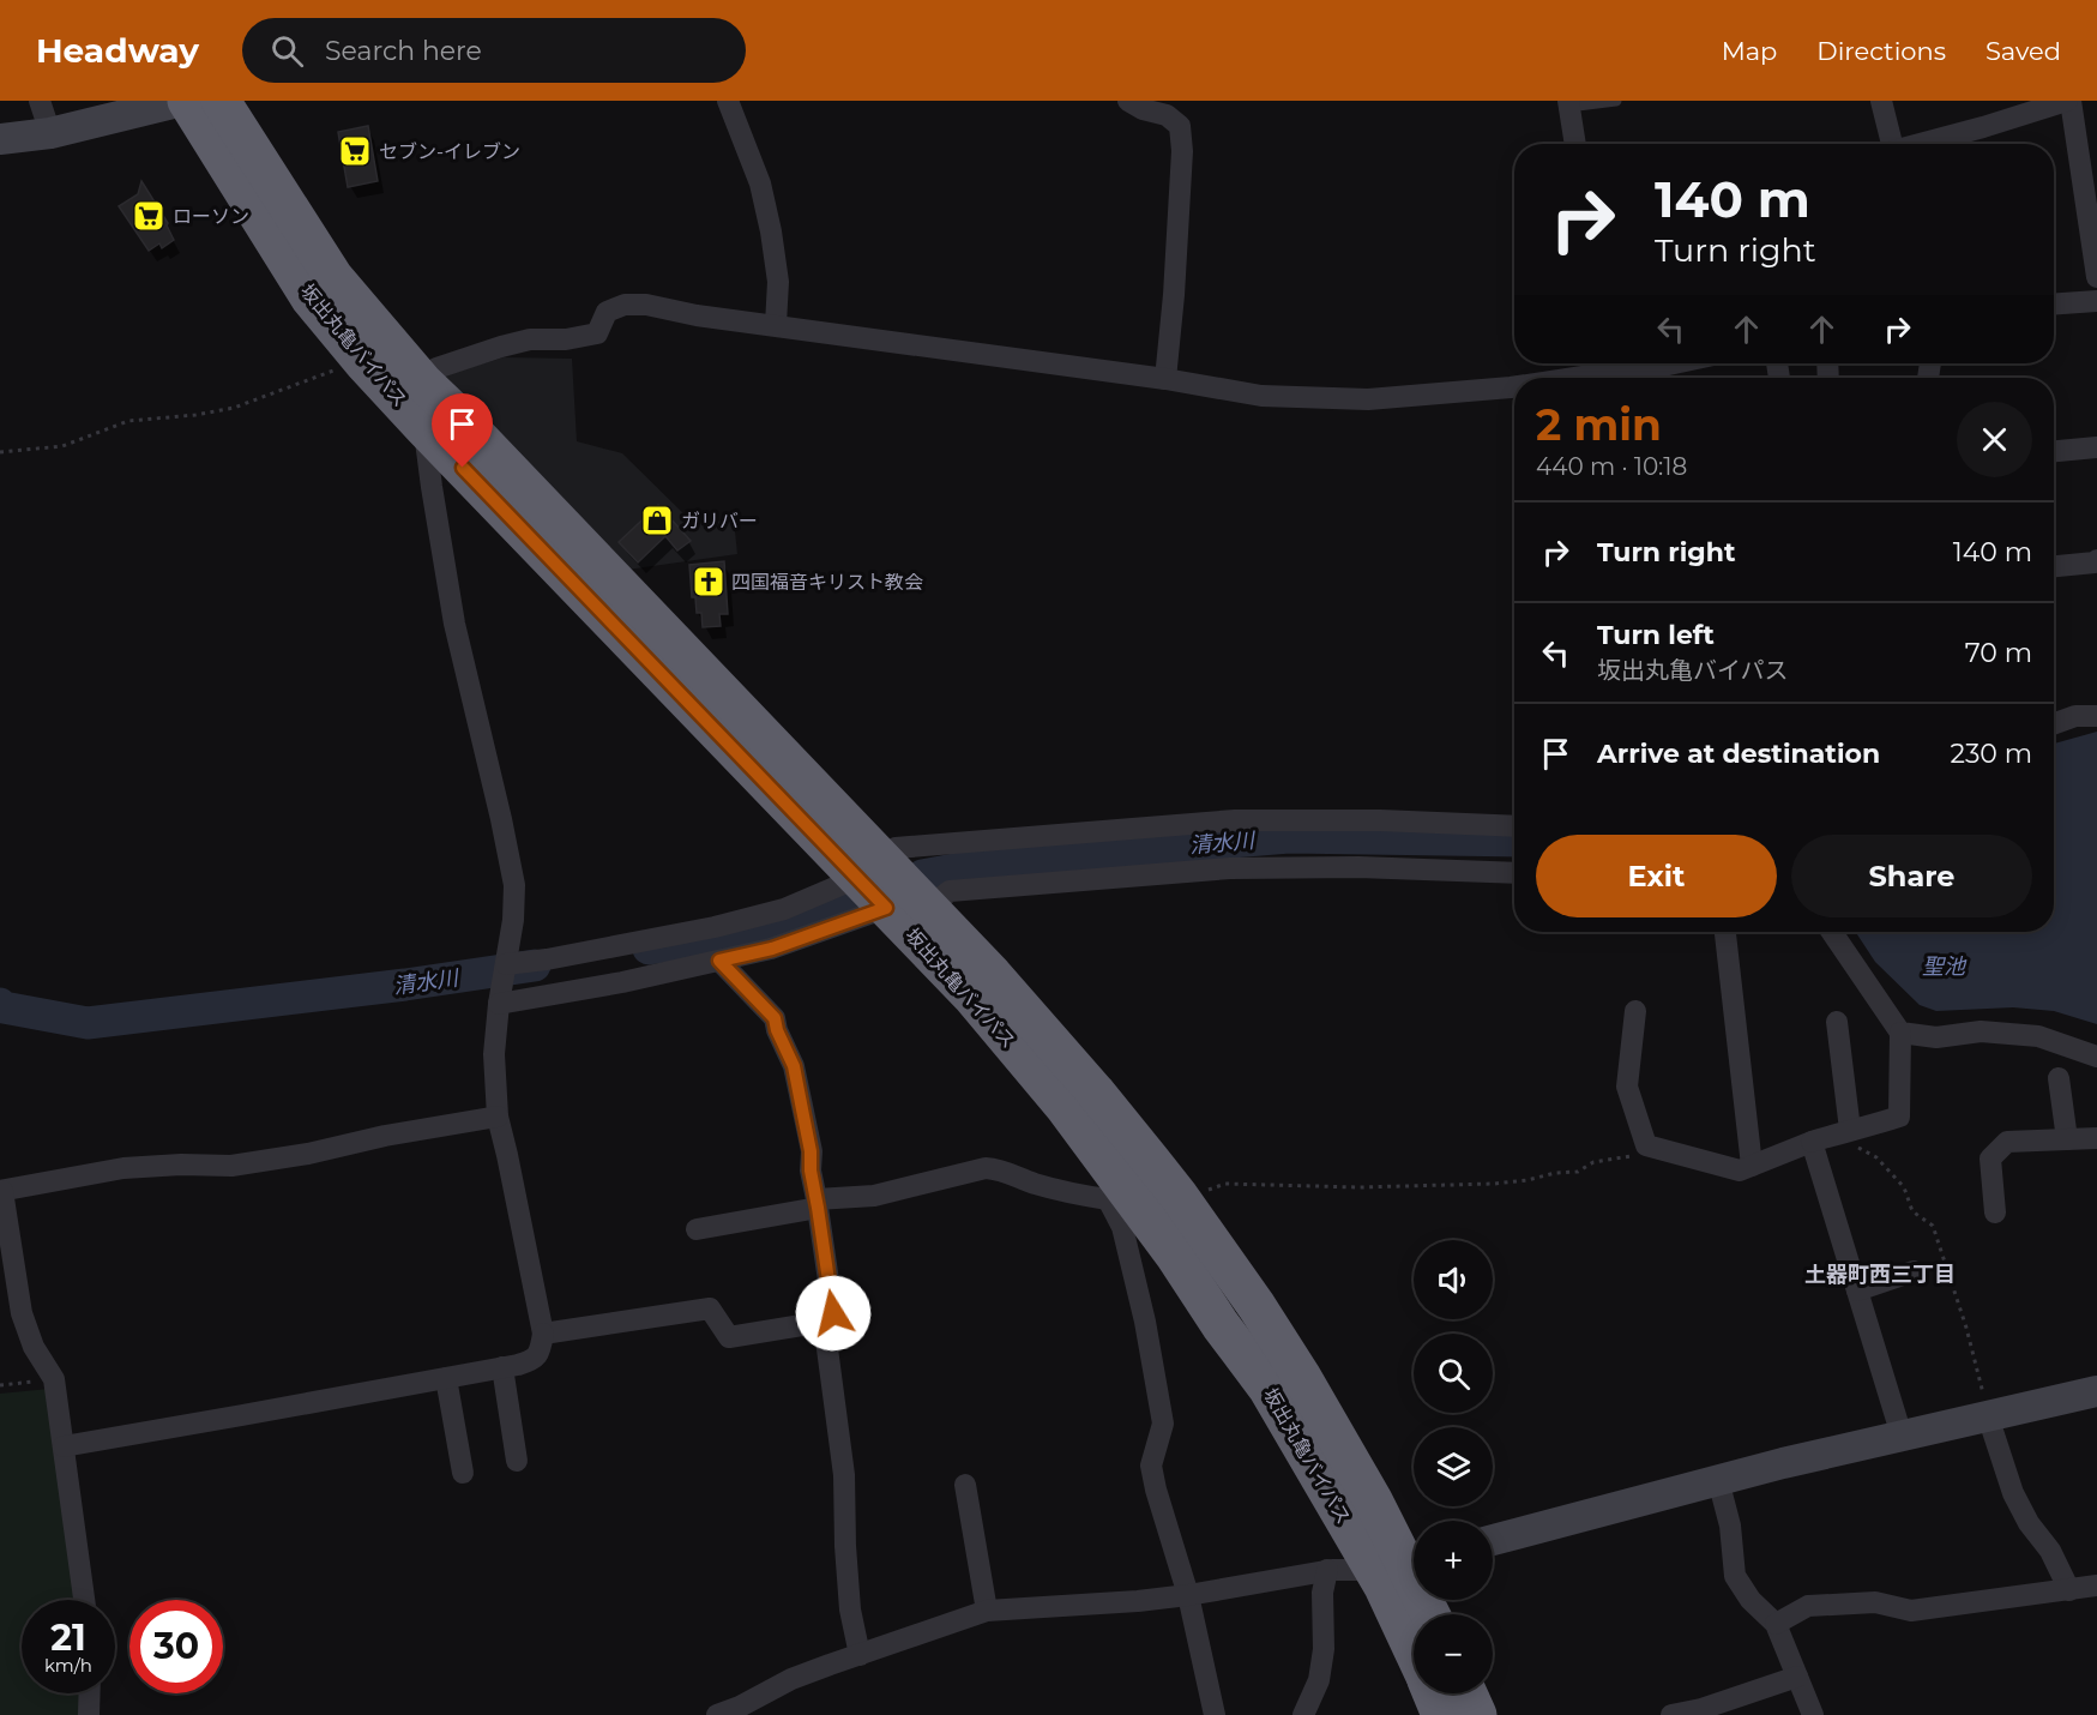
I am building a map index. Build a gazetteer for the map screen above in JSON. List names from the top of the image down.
{
  "streets": {
    "highway": ["坂出丸亀バイパス"]
  },
  "districts": ["土器町西三丁目"],
  "water": ["清水川", "聖池"],
  "places": {
    "supermarket": ["セブン-イレブン", "ローソン"],
    "shop": ["ガリバー"],
    "church": ["四国福音キリスト教会"]
  },
  "page": {
    "header": "Headway",
    "search": "Search here",
    "nav": ["Map", "Directions", "Saved"],
    "turn": ["140 m", "Turn right"],
    "heading": ["2 min", "440 m · 10:18"],
    "list": [
      {
        "name": "Turn right",
        "value": "140 m"
      },
      {
        "name": "Turn left",
        "note": "坂出丸亀バイパス",
        "value": "70 m"
      },
      {
        "name": "Arrive at destination",
        "value": "230 m"
      }
    ],
    "buttons": ["Exit", "Share"],
    "map_buttons": ["+", "−"],
    "speed": "21 km/h",
    "limit": "30"
  }
}
